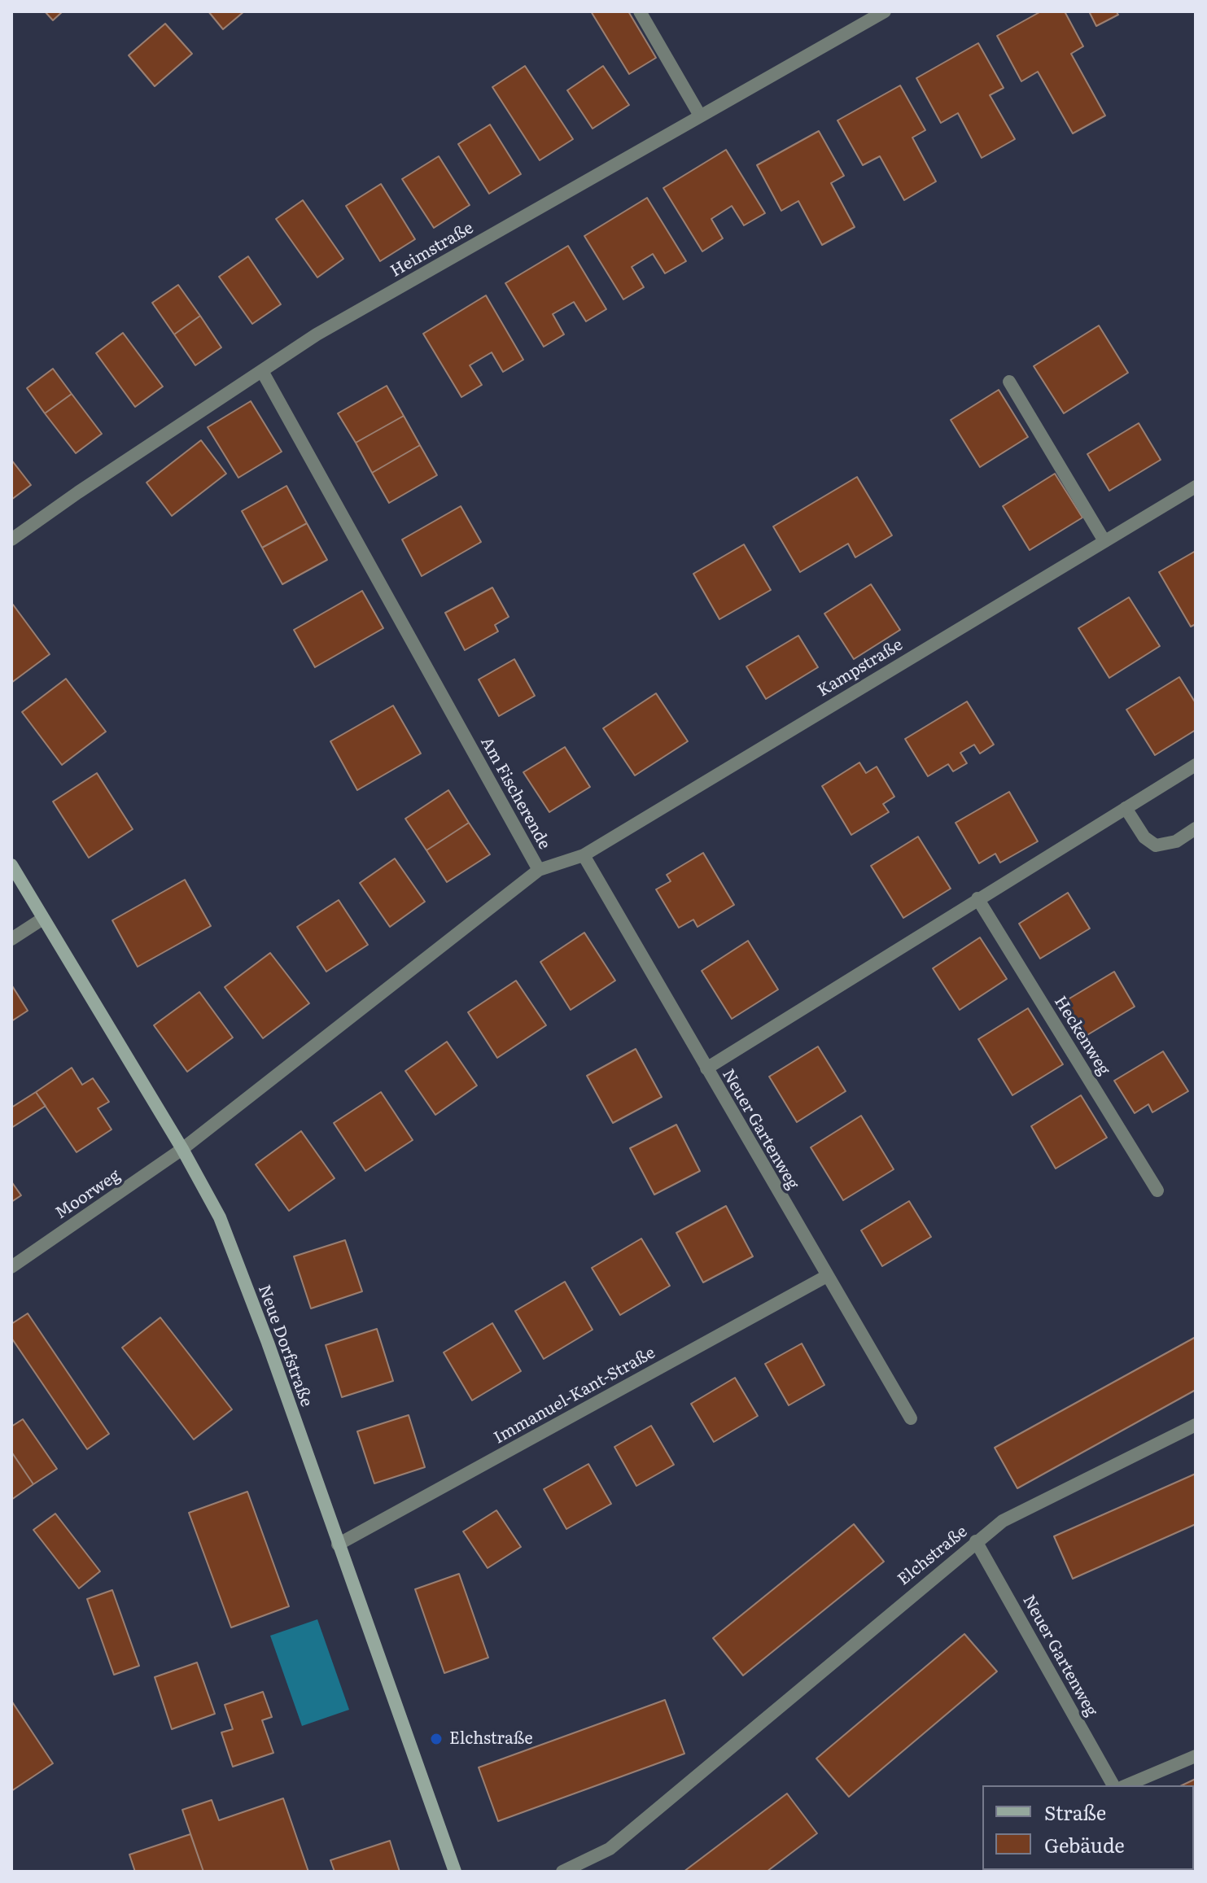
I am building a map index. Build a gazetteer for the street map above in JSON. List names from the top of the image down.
{
  "streets": {
    "street": [
      "Heimstraße",
      "Kampstraße",
      "Am Fischerende",
      "Heckenweg",
      "Neuer Gartenweg",
      "Moorweg",
      "Neue Dorfstraße",
      "Immanuel-Kant-Straße",
      "Elchstraße"
    ]
  },
  "crossings": [
    ["Heimstraße", "Am Fischerende"],
    ["Kampstraße", "Am Fischerende"],
    ["Kampstraße", "Neuer Gartenweg"],
    ["Am Fischerende", "Moorweg"],
    ["Am Fischerende", "Neue Dorfstraße"],
    ["Neuer Gartenweg", "Immanuel-Kant-Straße"],
    ["Neuer Gartenweg", "Elchstraße"],
    ["Moorweg", "Neue Dorfstraße"],
    ["Neue Dorfstraße", "Immanuel-Kant-Straße"]
  ],
  "places": ["Elchstraße"],
  "legend": ["Straße", "Gebäude"]
}
